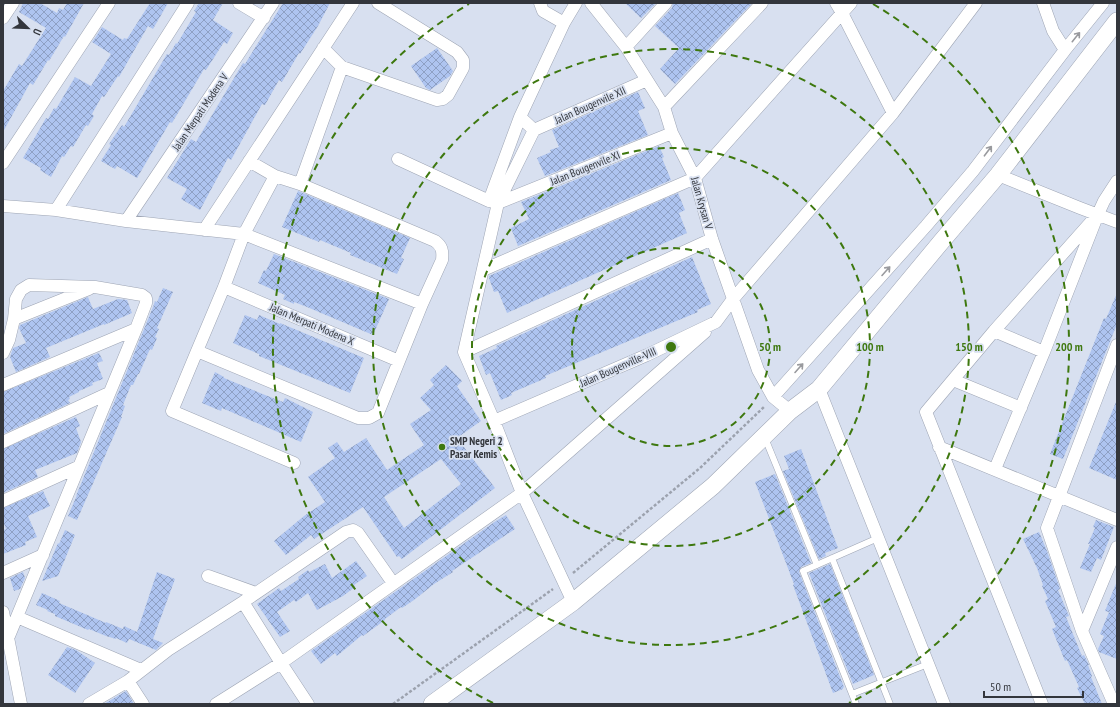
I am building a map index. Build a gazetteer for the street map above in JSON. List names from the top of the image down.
{
  "streets": {
    "street": [
      "Jalan Bougenvile XII",
      "Jalan Merpati Modena V",
      "Jalan Bougenvile XI",
      "Jalan Krysan V",
      "Jalan Merpati Modena X",
      "Jalan Bougenville-VIII"
    ]
  },
  "crossings": [
    ["Jalan Bougenvile XII", "Jalan Krysan V"],
    ["Jalan Bougenvile XI", "Jalan Krysan V"],
    ["Jalan Krysan V", "Jalan Bougenville-VIII"]
  ],
  "places": ["SMP Negeri 2 Pasar Kemis"],
  "scale_bar": "50 m",
  "north": "bottom right",
  "rings": [
    "50 m",
    "100 m",
    "150 m",
    "200 m"
  ]
}
